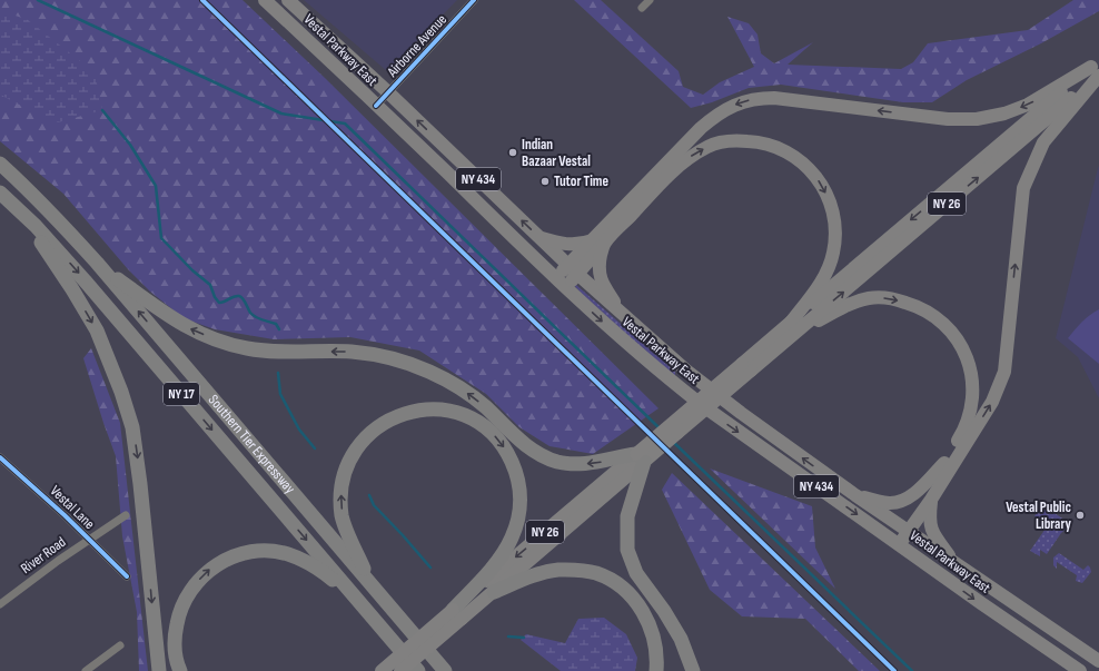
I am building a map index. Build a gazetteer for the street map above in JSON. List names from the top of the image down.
{
  "streets": {
    "highway": ["NY 17", "Southern Tier Expressway"],
    "main road": ["Vestal Parkway East", "NY 434", "NY 26"],
    "street": ["Airborne Avenue", "Vestal Lane", "River Road"]
  },
  "crossings": [
    ["Airborne Avenue", "Vestal Parkway East"],
    ["Vestal Lane", "River Road"]
  ],
  "places": ["Indian Bazaar Vestal", "Tutor Time", "Vestal Public Library"]
}
